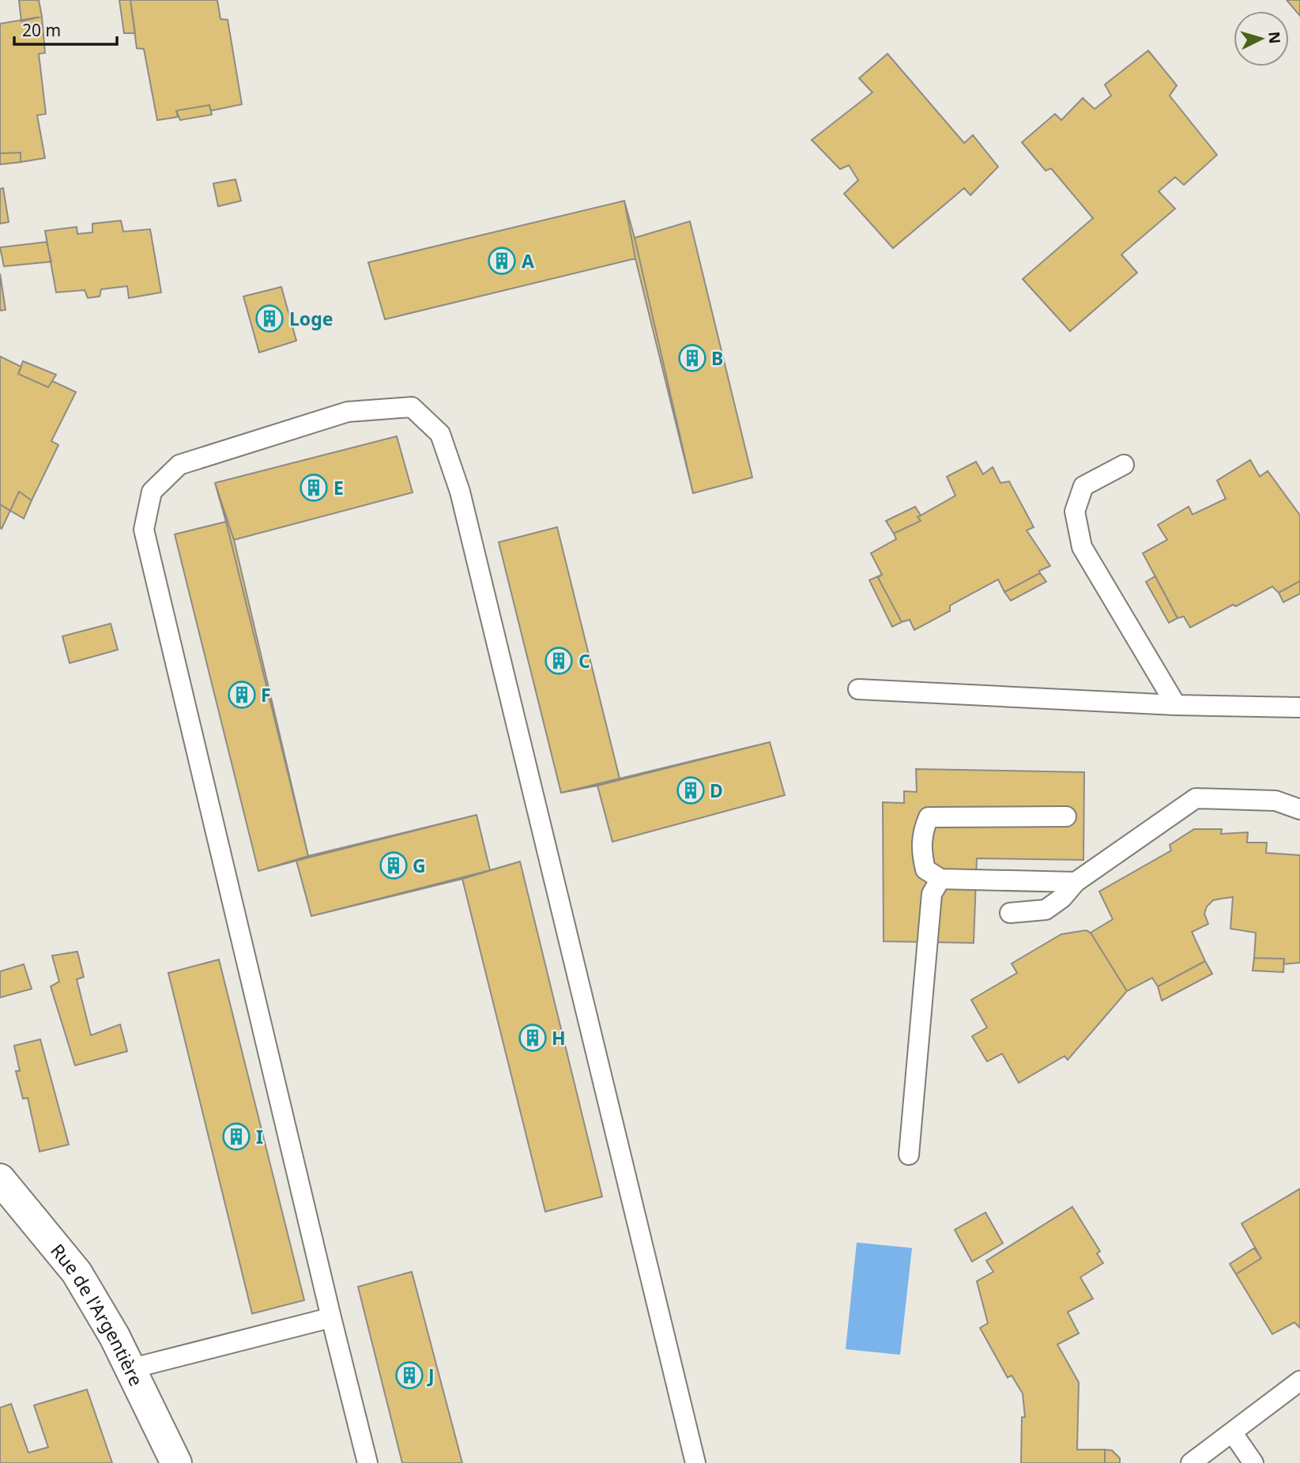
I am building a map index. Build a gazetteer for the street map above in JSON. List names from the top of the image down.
{
  "streets": {
    "street": ["Rue de l'Argentière"]
  },
  "places": {
    "building": [
      "A",
      "Loge",
      "B",
      "E",
      "C",
      "F",
      "D",
      "G",
      "H",
      "I",
      "J"
    ]
  },
  "scale_bar": "20 m",
  "north": "right"
}
